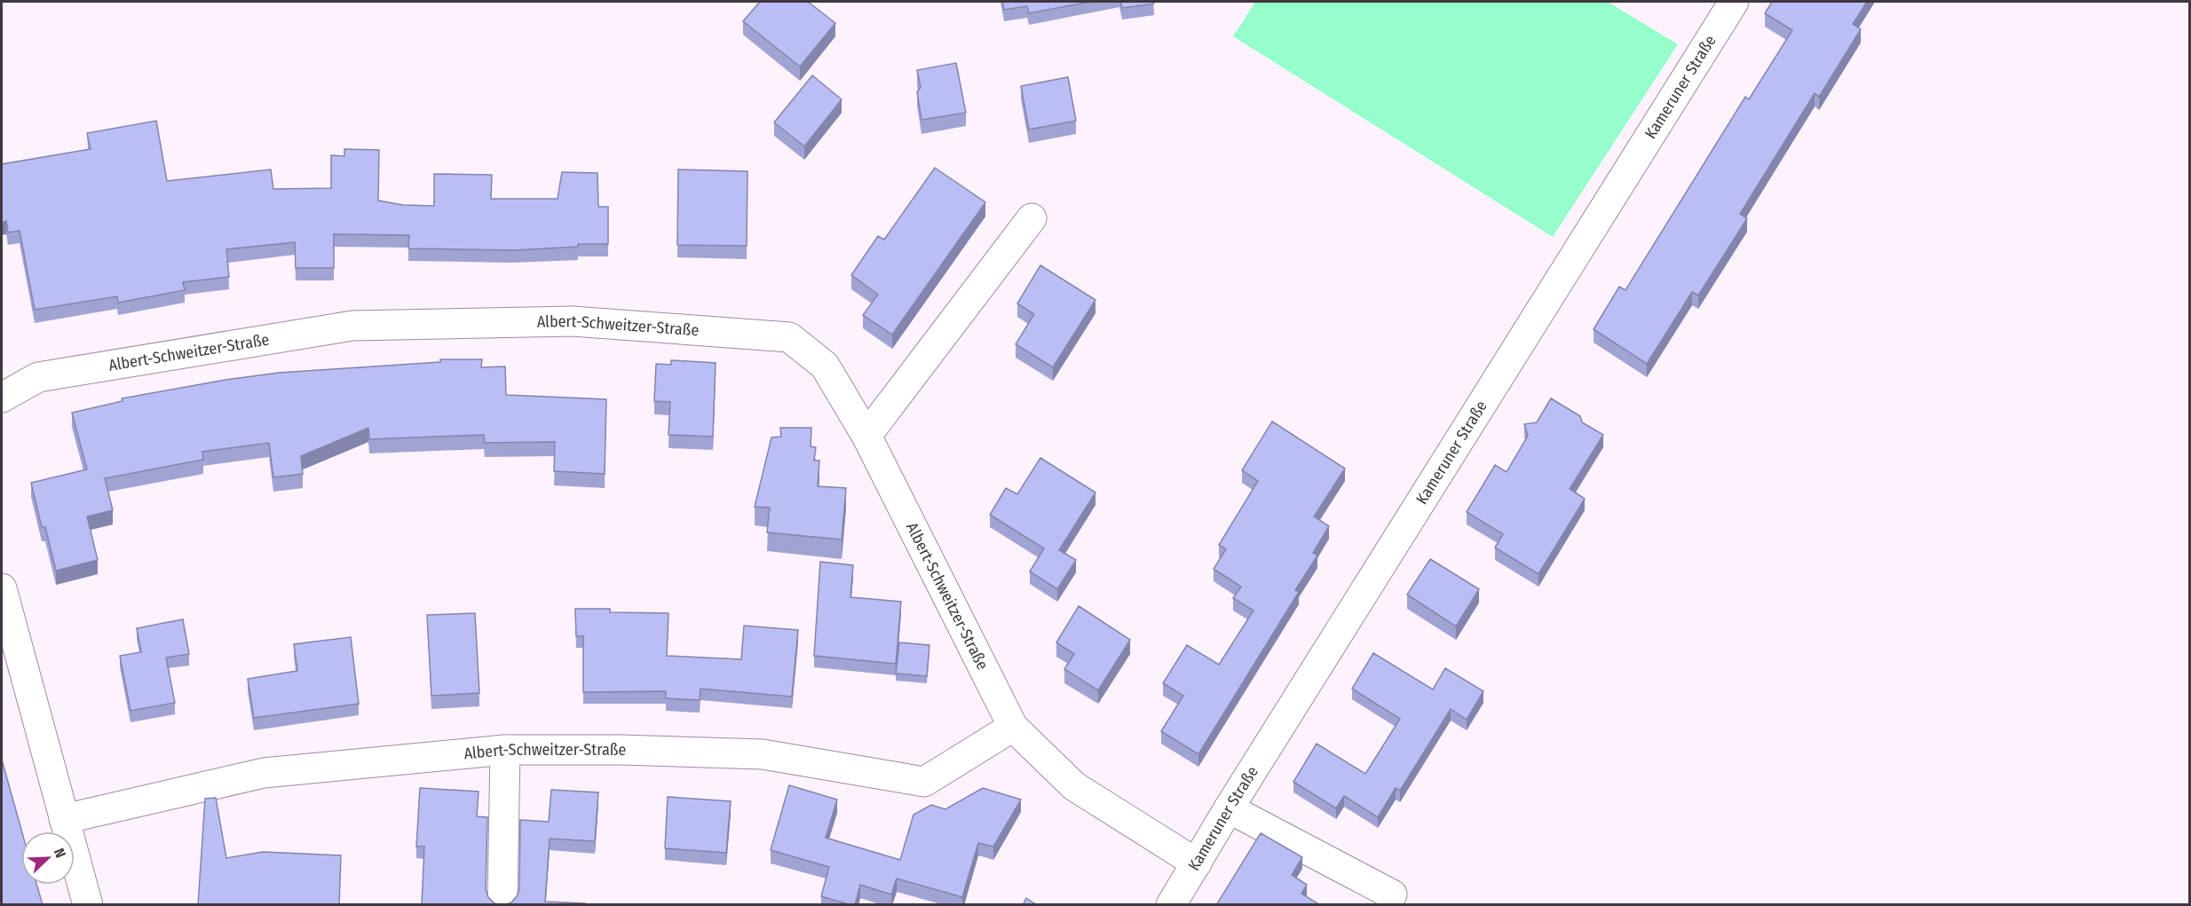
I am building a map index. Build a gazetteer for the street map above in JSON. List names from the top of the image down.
{
  "streets": {
    "street": ["Kameruner Straße", "Albert-Schweitzer-Straße"]
  },
  "crossings": [
    ["Kameruner Straße", "Albert-Schweitzer-Straße"]
  ],
  "north": "top right"
}
